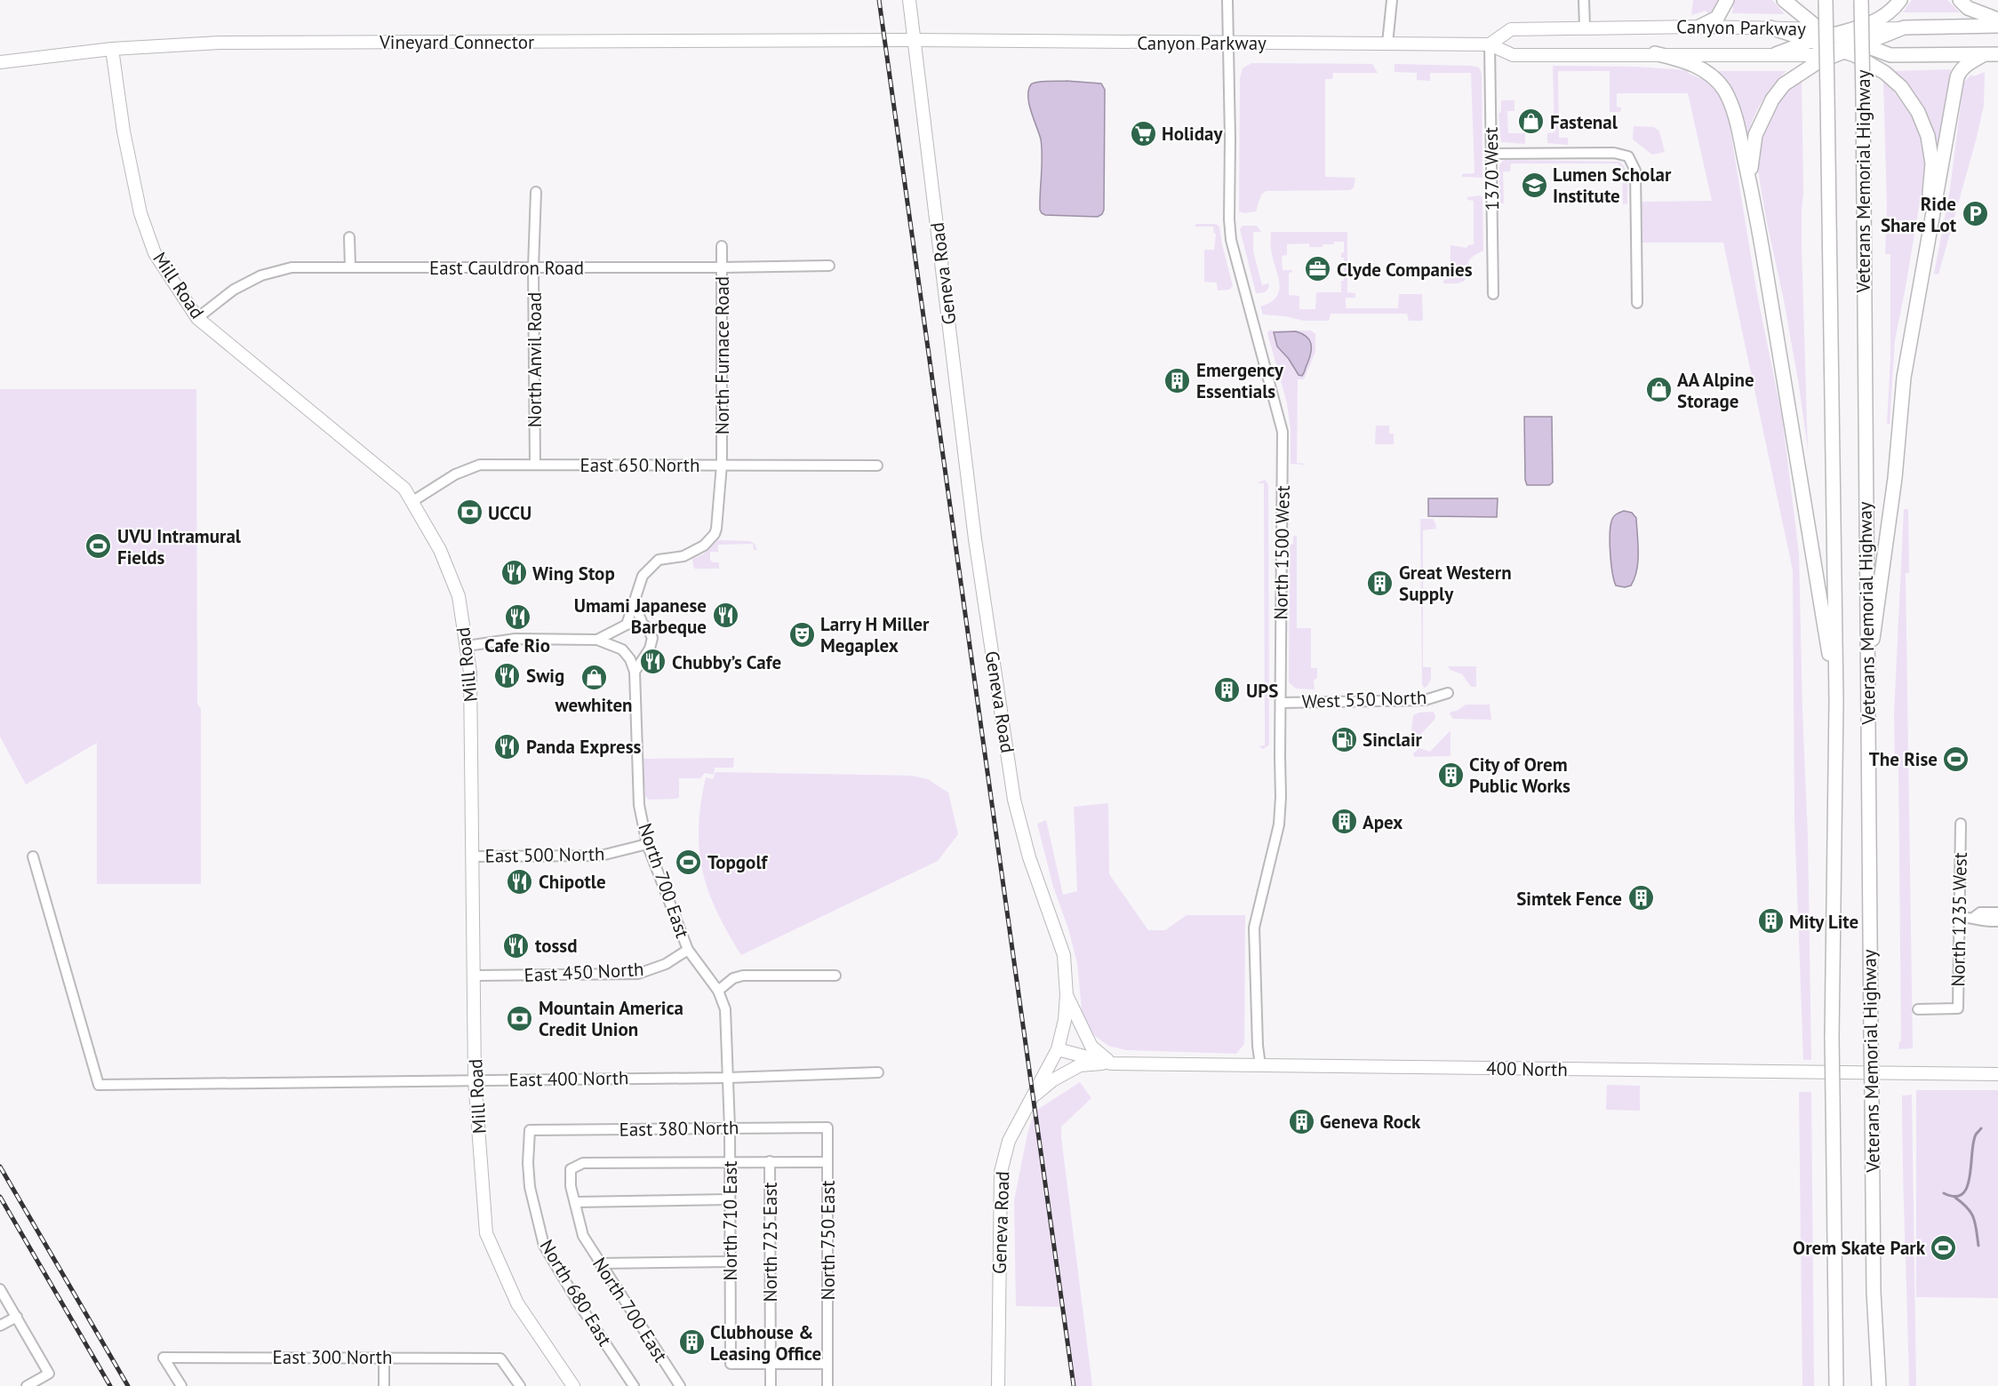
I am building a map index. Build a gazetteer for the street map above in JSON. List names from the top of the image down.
{
  "streets": {
    "highway": ["Canyon Parkway", "Veterans Memorial Highway"],
    "main road": [
      "Vineyard Connector",
      "Geneva Road",
      "Mill Road",
      "400 North"
    ],
    "street": [
      "1370 West",
      "East Cauldron Road",
      "North Furnace Road",
      "North Anvil Road",
      "East 650 North",
      "North 1500 West",
      "West 550 North",
      "East 500 North",
      "North 700 East",
      "North 1235 West",
      "East 450 North",
      "East 400 North",
      "East 380 North",
      "North 710 East",
      "North 750 East",
      "North 725 East",
      "North 680 East",
      "East 300 North"
    ]
  },
  "crossings": [
    ["Canyon Parkway", "Vineyard Connector"],
    ["Canyon Parkway", "1370 West"],
    ["Canyon Parkway", "Geneva Road"],
    ["Canyon Parkway", "North 1500 West"],
    ["Vineyard Connector", "Geneva Road"],
    ["Vineyard Connector", "Mill Road"],
    ["East Cauldron Road", "Mill Road"],
    ["East Cauldron Road", "North Furnace Road"],
    ["East Cauldron Road", "North Anvil Road"],
    ["Geneva Road", "400 North"],
    ["Mill Road", "East 650 North"],
    ["Mill Road", "East 500 North"],
    ["Mill Road", "East 450 North"],
    ["Mill Road", "East 400 North"],
    ["North Furnace Road", "East 650 North"],
    ["North Anvil Road", "East 650 North"],
    ["North 1500 West", "West 550 North"],
    ["North 1500 West", "400 North"],
    ["East 500 North", "North 700 East"],
    ["North 700 East", "East 450 North"],
    ["North 700 East", "East 400 North"],
    ["North 700 East", "North 710 East"],
    ["East 400 North", "North 710 East"],
    ["East 380 North", "North 710 East"],
    ["East 380 North", "North 750 East"],
    ["East 380 North", "North 680 East"],
    ["North 710 East", "North 725 East"]
  ],
  "places": {
    "shop": ["Fastenal", "AA Alpine Storage", "wewhiten"],
    "supermarket": ["Holiday"],
    "school or university": ["Lumen Scholar Institute"],
    "parking": ["Ride Share Lot"],
    "office": ["Clyde Companies"],
    "building": [
      "Emergency Essentials",
      "Great Western Supply",
      "UPS",
      "City of Orem Public Works",
      "Apex",
      "Simtek Fence",
      "Mity Lite",
      "Geneva Rock",
      "Clubhouse & Leasing Office"
    ],
    "bank": ["UCCU", "Mountain America Credit Union"],
    "sports": [
      "UVU Intramural Fields",
      "The Rise",
      "Topgolf",
      "Orem Skate Park"
    ],
    "restaurant": [
      "Wing Stop",
      "Umami Japanese Barbeque",
      "Cafe Rio",
      "Chubby’s Cafe",
      "Swig",
      "Panda Express",
      "Chipotle",
      "tossd"
    ],
    "theatre": ["Larry H Miller Megaplex"],
    "fuel station": ["Sinclair"]
  }
}
